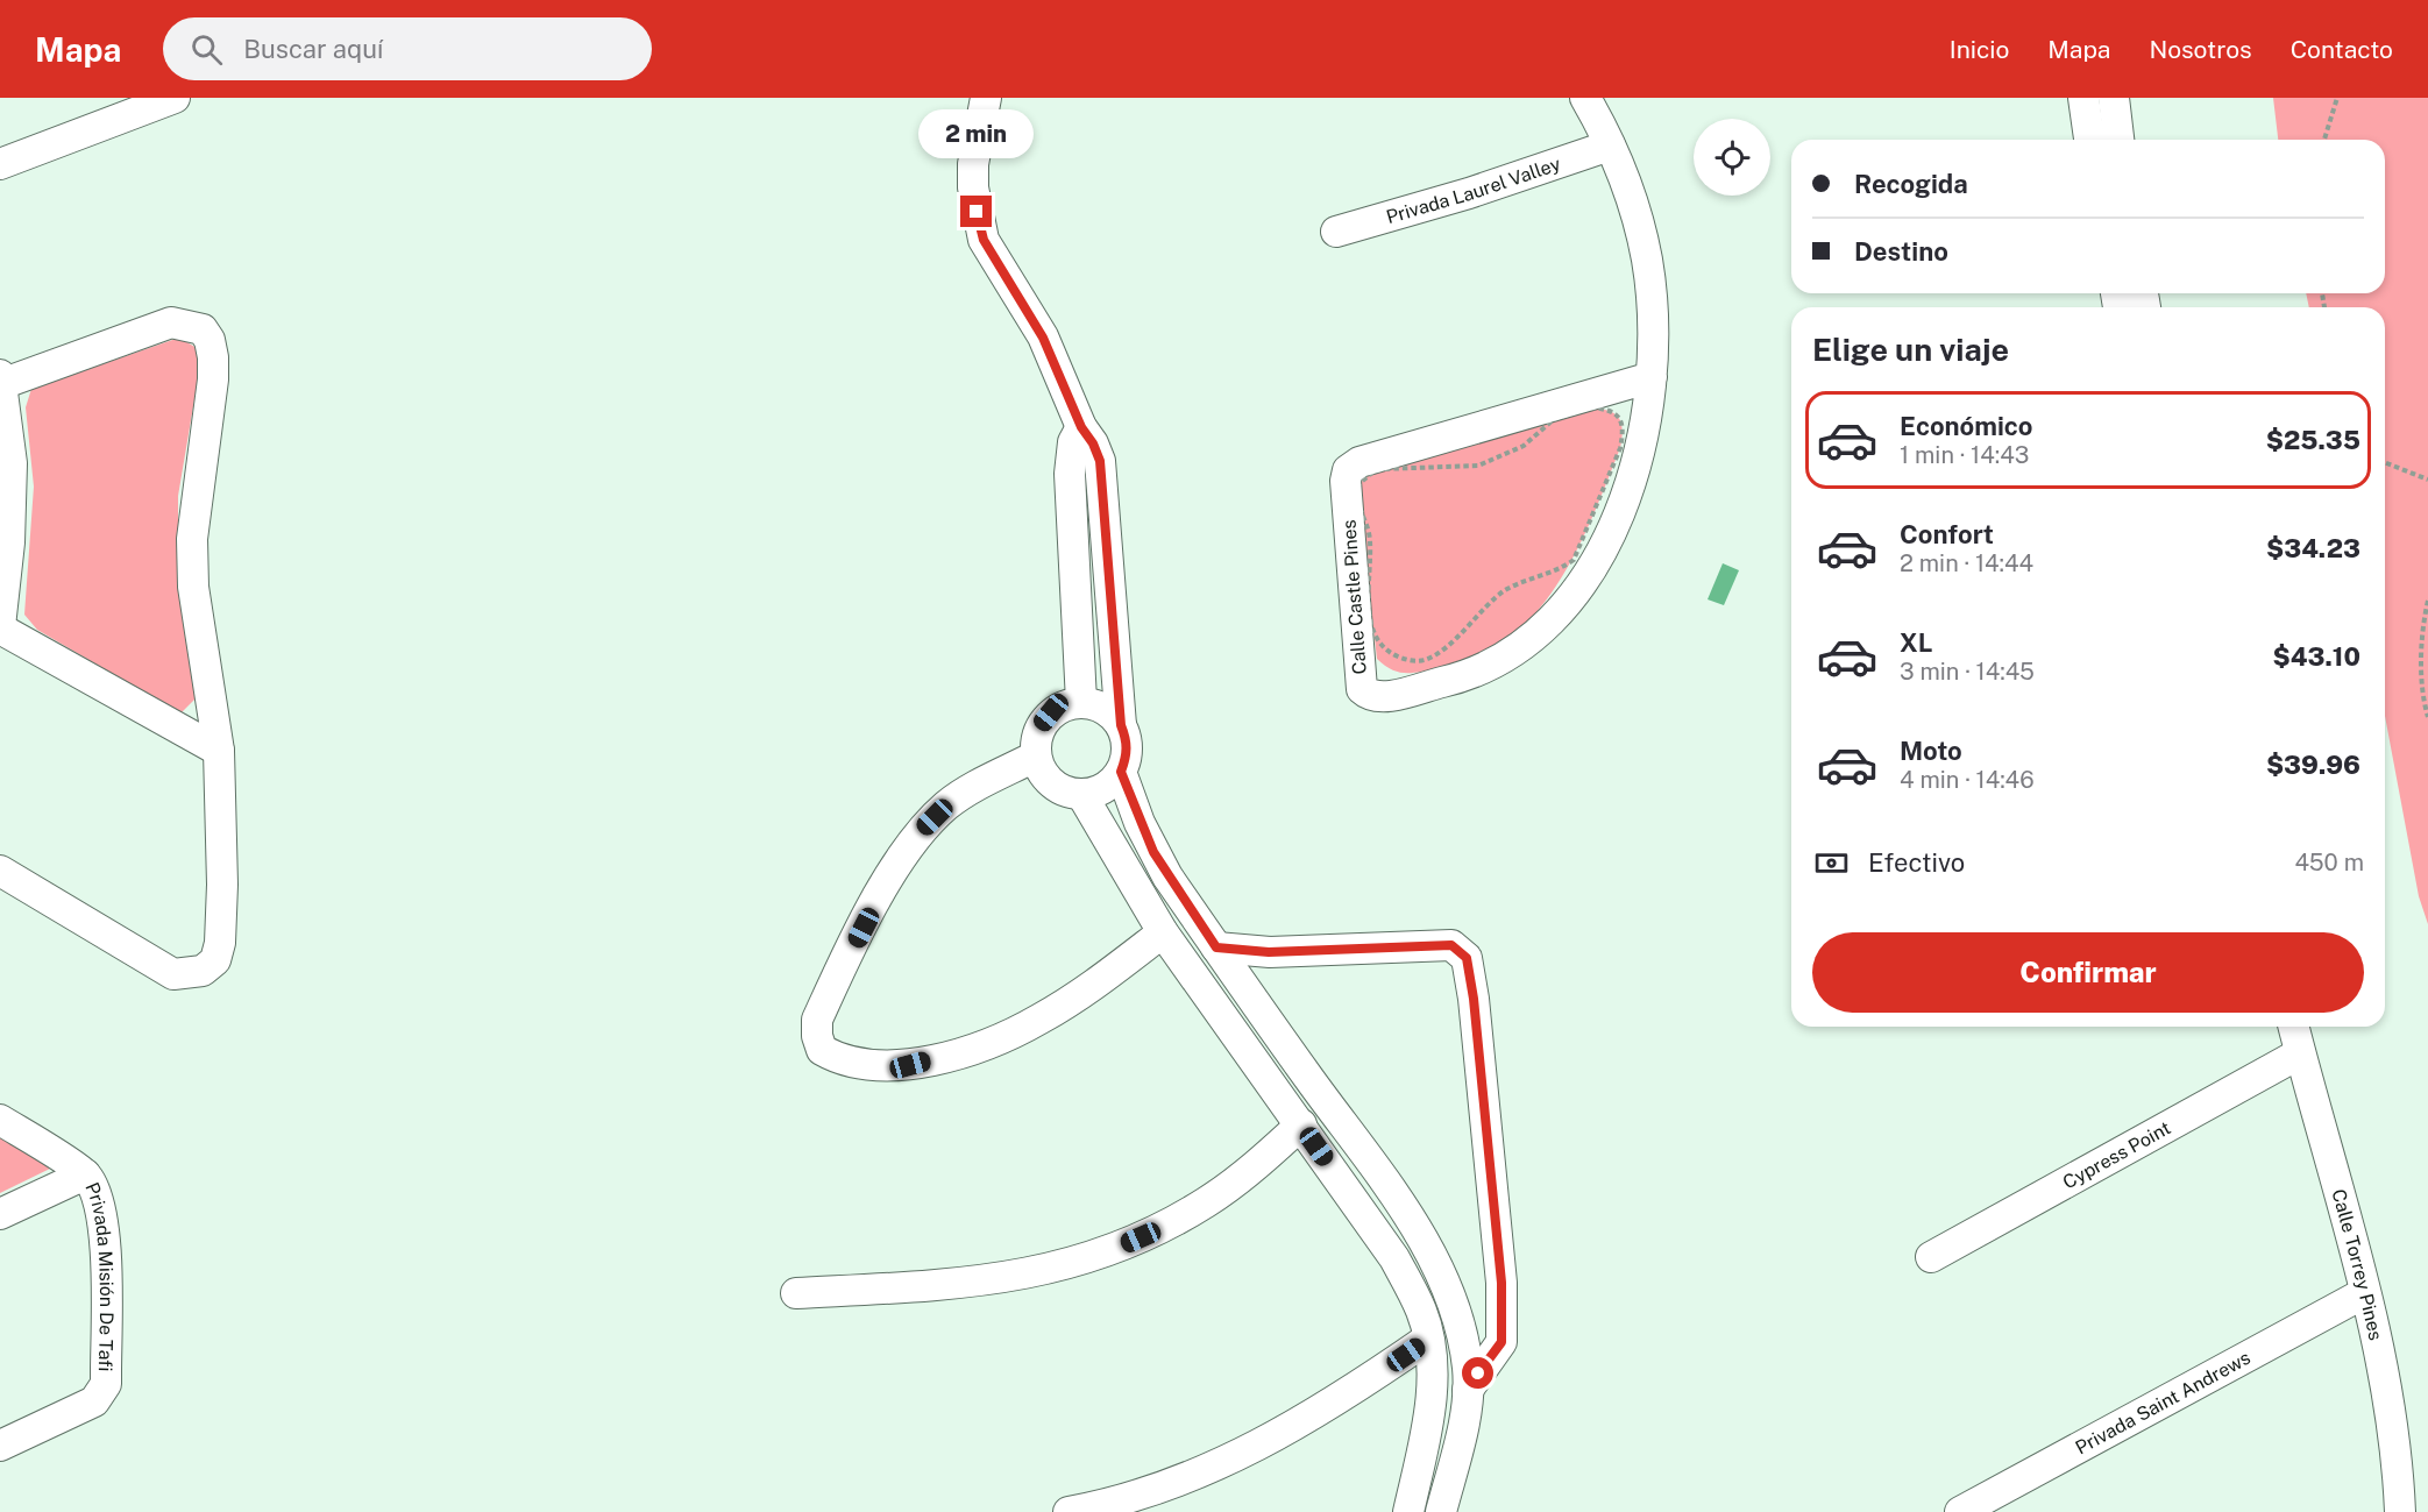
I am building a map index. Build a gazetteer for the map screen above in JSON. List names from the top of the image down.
{
  "streets": {
    "street": [
      "Privada Laurel Valley",
      "Calle Castle Pines",
      "Cypress Point",
      "Calle Torrey Pines",
      "Privada Misión De Tafi",
      "Privada Saint Andrews"
    ]
  },
  "crossings": [
    ["Privada Laurel Valley", "Calle Castle Pines"],
    ["Cypress Point", "Calle Torrey Pines"],
    ["Calle Torrey Pines", "Privada Saint Andrews"]
  ],
  "page": {
    "header": "Mapa",
    "search": "Buscar aquí",
    "nav": [
      "Inicio",
      "Mapa",
      "Nosotros",
      "Contacto"
    ],
    "bubble": "2 min",
    "banner": ["Recogida", "Destino"],
    "heading": "Elige un viaje",
    "list": [
      {
        "name": "Económico",
        "note": "1 min · 14:43",
        "value": "$25.35"
      },
      {
        "name": "Confort",
        "note": "2 min · 14:44",
        "value": "$34.23"
      },
      {
        "name": "XL",
        "note": "3 min · 14:45",
        "value": "$43.10"
      },
      {
        "name": "Moto",
        "note": "4 min · 14:46",
        "value": "$39.96"
      }
    ],
    "pay": ["Efectivo", "450 m"],
    "buttons": "Confirmar"
  }
}
